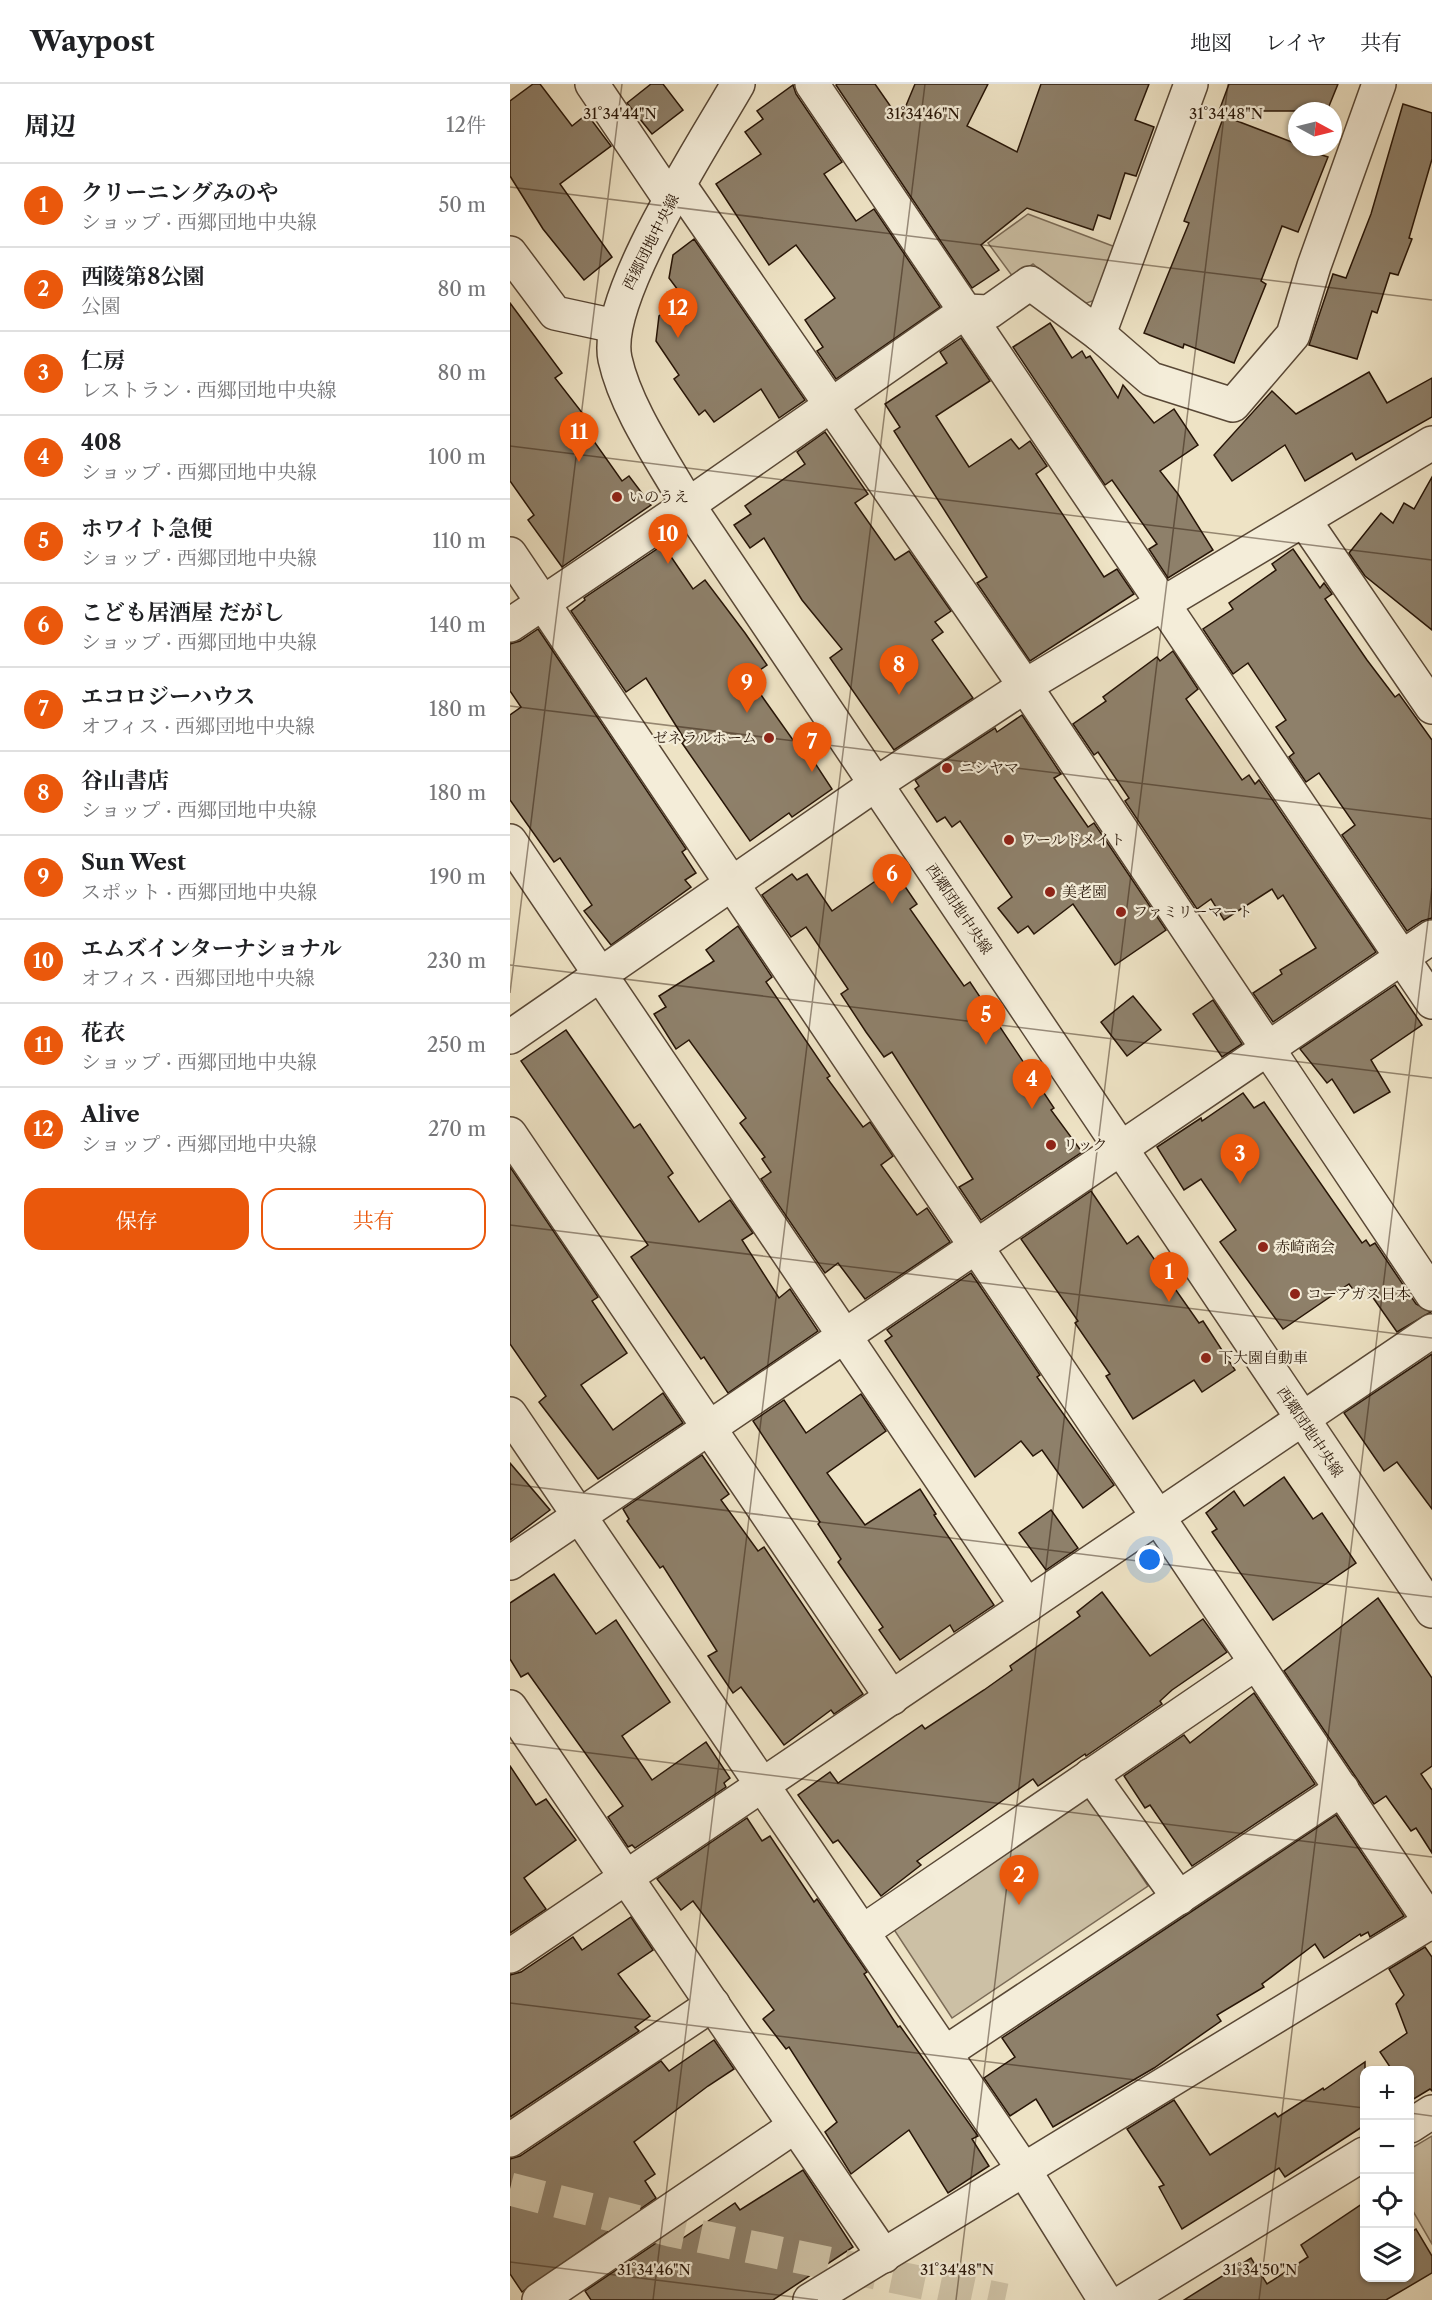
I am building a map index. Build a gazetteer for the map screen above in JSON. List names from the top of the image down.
{
  "streets": {
    "street": ["西郷団地中央線"]
  },
  "places": [
    "いのうえ",
    "ゼネラルホーム",
    "ニシヤマ",
    "ワールドメイト",
    "美老園",
    "ファミリーマート",
    "リック",
    "赤崎商会",
    "コーアガス日本",
    "下大園自動車"
  ],
  "north": "right",
  "page": {
    "header": "Waypost",
    "nav": ["地図", "レイヤ", "共有"],
    "heading": ["周辺", "12件"],
    "list": [
      {
        "mark": "1",
        "name": "クリーニングみのや",
        "note": "ショップ · 西郷団地中央線",
        "value": "50 m"
      },
      {
        "mark": "2",
        "name": "西陵第8公園",
        "note": "公園",
        "value": "80 m"
      },
      {
        "mark": "3",
        "name": "仁房",
        "note": "レストラン · 西郷団地中央線",
        "value": "80 m"
      },
      {
        "mark": "4",
        "name": "408",
        "note": "ショップ · 西郷団地中央線",
        "value": "100 m"
      },
      {
        "mark": "5",
        "name": "ホワイト急便",
        "note": "ショップ · 西郷団地中央線",
        "value": "110 m"
      },
      {
        "mark": "6",
        "name": "こども居酒屋 だがし",
        "note": "ショップ · 西郷団地中央線",
        "value": "140 m"
      },
      {
        "mark": "7",
        "name": "エコロジーハウス",
        "note": "オフィス · 西郷団地中央線",
        "value": "180 m"
      },
      {
        "mark": "8",
        "name": "谷山書店",
        "note": "ショップ · 西郷団地中央線",
        "value": "180 m"
      },
      {
        "mark": "9",
        "name": "Sun West",
        "note": "スポット · 西郷団地中央線",
        "value": "190 m"
      },
      {
        "mark": "10",
        "name": "エムズインターナショナル",
        "note": "オフィス · 西郷団地中央線",
        "value": "230 m"
      },
      {
        "mark": "11",
        "name": "花衣",
        "note": "ショップ · 西郷団地中央線",
        "value": "250 m"
      },
      {
        "mark": "12",
        "name": "Alive",
        "note": "ショップ · 西郷団地中央線",
        "value": "270 m"
      }
    ],
    "pins": [
      "12",
      "11",
      "10",
      "8",
      "9",
      "7",
      "6",
      "5",
      "4",
      "3",
      "1",
      "2"
    ],
    "buttons": ["保存", "共有"],
    "map_buttons": ["+", "−"]
  },
  "coordinates": [
    "31°34'44\"N",
    "31°34'46\"N",
    "31°34'48\"N",
    "31°34'50\"N"
  ]
}
